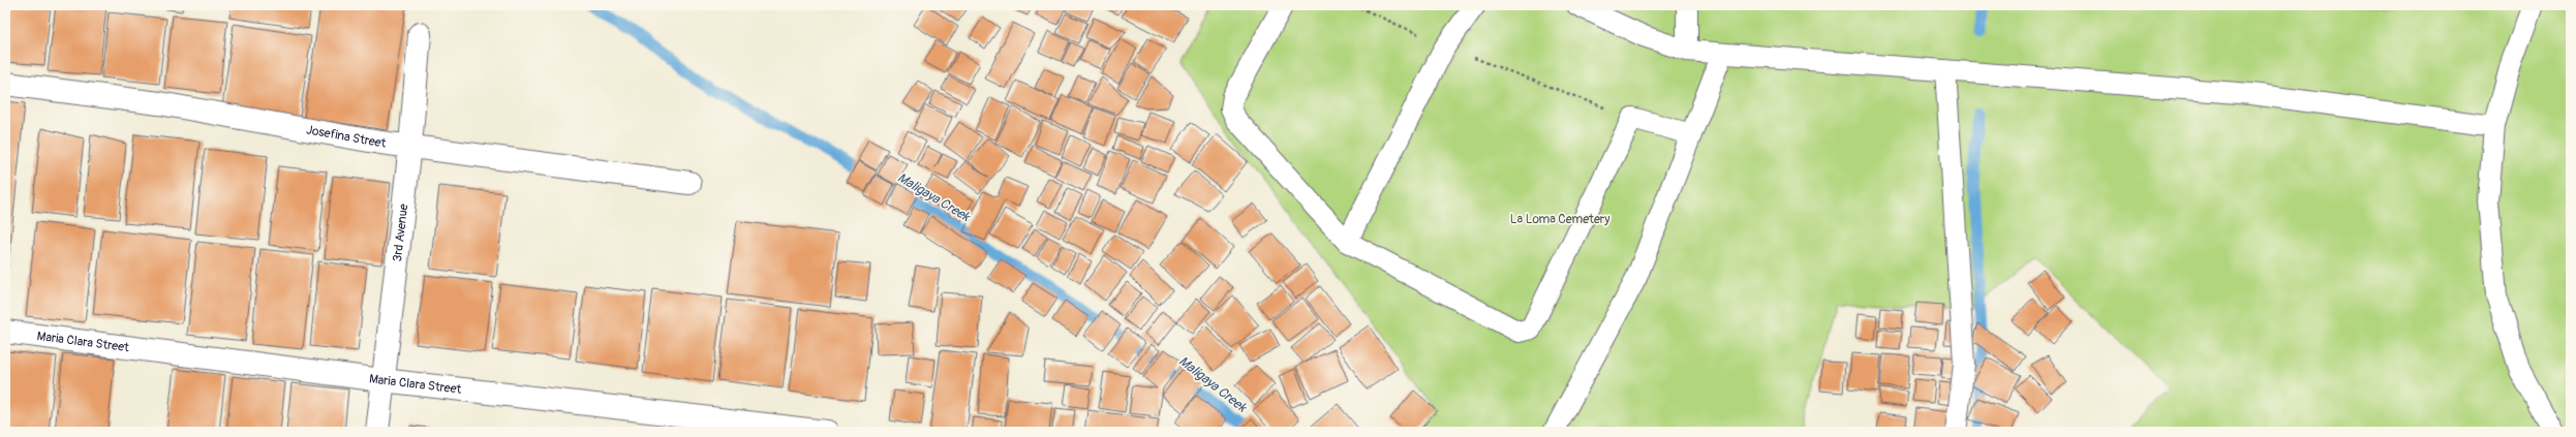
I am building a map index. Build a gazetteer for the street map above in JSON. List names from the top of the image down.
{
  "streets": {
    "street": ["Josefina Street", "3rd Avenue", "Maria Clara Street"]
  },
  "crossings": [
    ["Josefina Street", "3rd Avenue"],
    ["3rd Avenue", "Maria Clara Street"]
  ],
  "water": ["Maligaya Creek"],
  "parks": ["La Loma Cemetery"]
}
